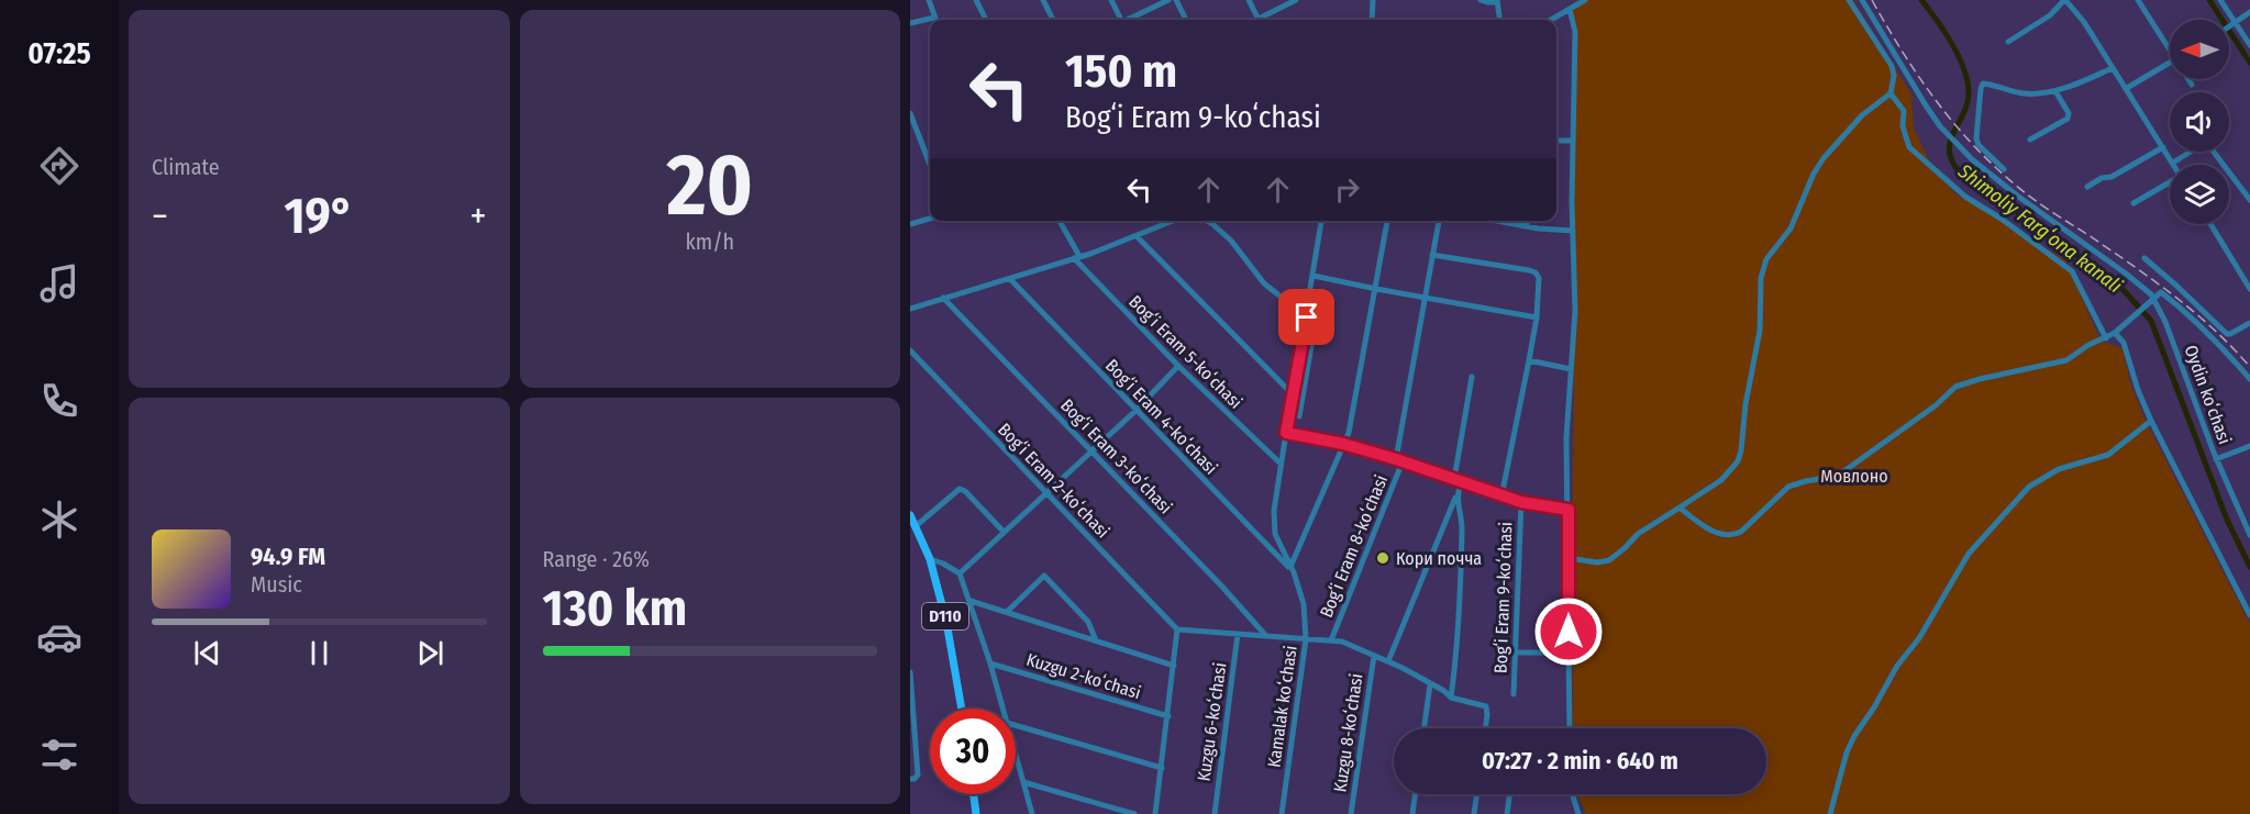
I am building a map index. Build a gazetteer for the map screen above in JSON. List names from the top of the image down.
{
  "streets": {
    "main road": ["D110"],
    "street": [
      "Bogʻi Eram 5-koʻchasi",
      "Oydin koʻchasi",
      "Bogʻi Eram 4-koʻchasi",
      "Bogʻi Eram 3-koʻchasi",
      "Bogʻi Eram 2-koʻchasi",
      "Bogʻi Eram 8-koʻchasi",
      "Bogʻi Eram 9-koʻchasi",
      "Kuzgu 2-koʻchasi",
      "Kamalak koʻchasi",
      "Kuzgu 6-koʻchasi",
      "Kuzgu 8-koʻchasi"
    ]
  },
  "crossings": [
    ["Bogʻi Eram 5-koʻchasi", "Kamalak koʻchasi"],
    ["Bogʻi Eram 4-koʻchasi", "Kamalak koʻchasi"],
    ["Bogʻi Eram 8-koʻchasi", "Bogʻi Eram 9-koʻchasi"],
    ["Bogʻi Eram 9-koʻchasi", "Kamalak koʻchasi"]
  ],
  "water": ["Shimoliy Fargʻona kanali"],
  "parks": ["Мовлоно"],
  "places": ["Кори почча"],
  "north": "left",
  "page": {
    "tabs": "07:25",
    "tile": [
      "Climate",
      ["20", "km/h"],
      ["Range · 26%", "130 km"]
    ],
    "turn": ["150 m", "Bogʻi Eram 9-koʻchasi"],
    "heat": ["−", "19°", "+"],
    "song": ["94.9 FM", "Music"],
    "limit": "30",
    "trip": "07:27 · 2 min · 640 m"
  }
}
